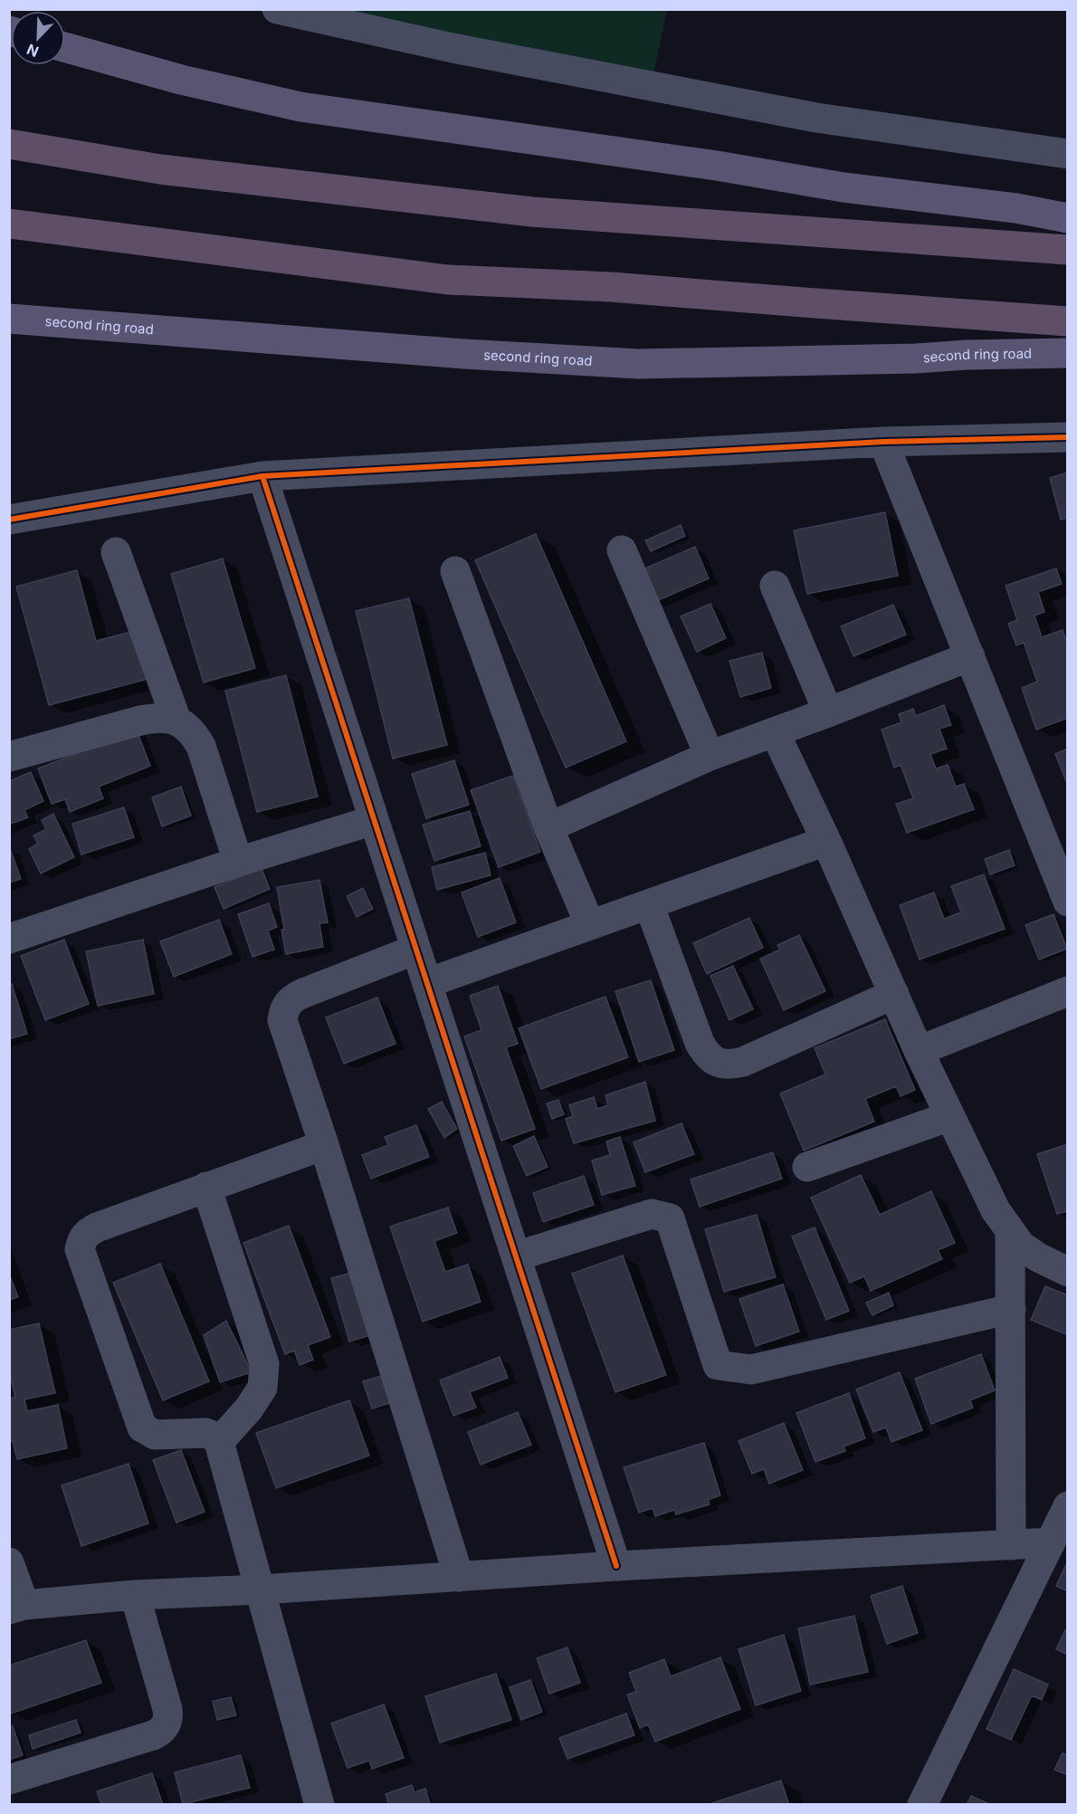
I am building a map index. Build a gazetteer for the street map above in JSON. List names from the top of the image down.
{
  "streets": {
    "main road": ["second ring road"]
  },
  "north": "bottom left"
}
